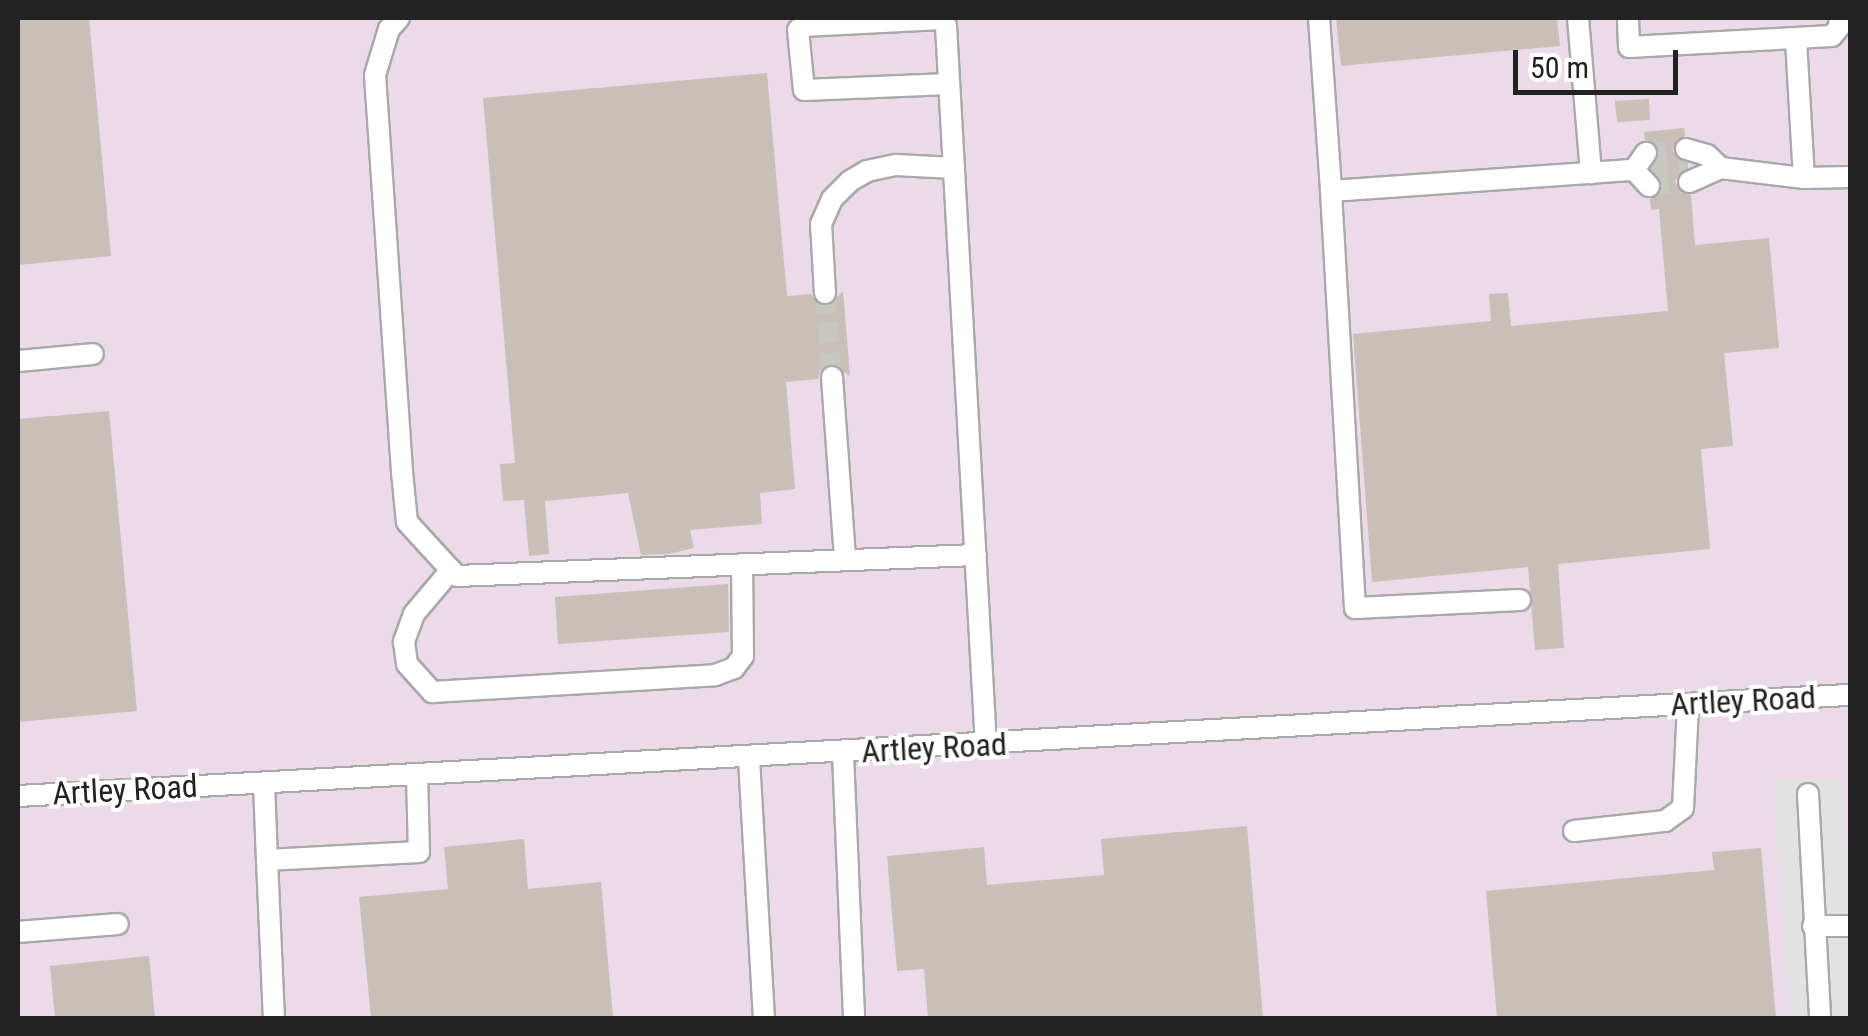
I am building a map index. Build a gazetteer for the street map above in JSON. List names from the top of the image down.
{
  "streets": {
    "street": ["Artley Road"]
  },
  "scale_bar": "50 m"
}
